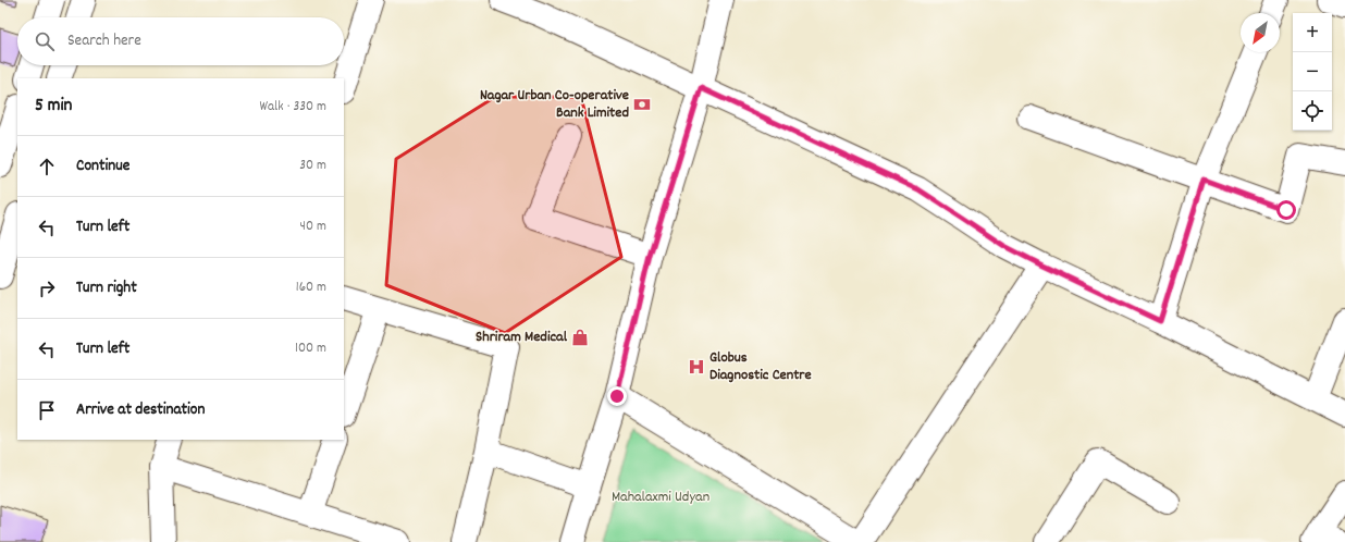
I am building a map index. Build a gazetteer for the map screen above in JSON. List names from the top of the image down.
{
  "parks": ["Mahalaxmi Udyan"],
  "places": {
    "bank": ["Nagar Urban Co-operative Bank Limited"],
    "shop": ["Shriram Medical"],
    "hospital": ["Globus Diagnostic Centre"]
  },
  "north": "bottom left",
  "page": {
    "map_buttons": ["+", "−"],
    "search": "Search here",
    "heading": ["5 min", "Walk · 330 m"],
    "list": [
      ["Continue", "30 m"],
      ["Turn left", "40 m"],
      ["Turn right", "160 m"],
      ["Turn left", "100 m"],
      "Arrive at destination"
    ]
  }
}
